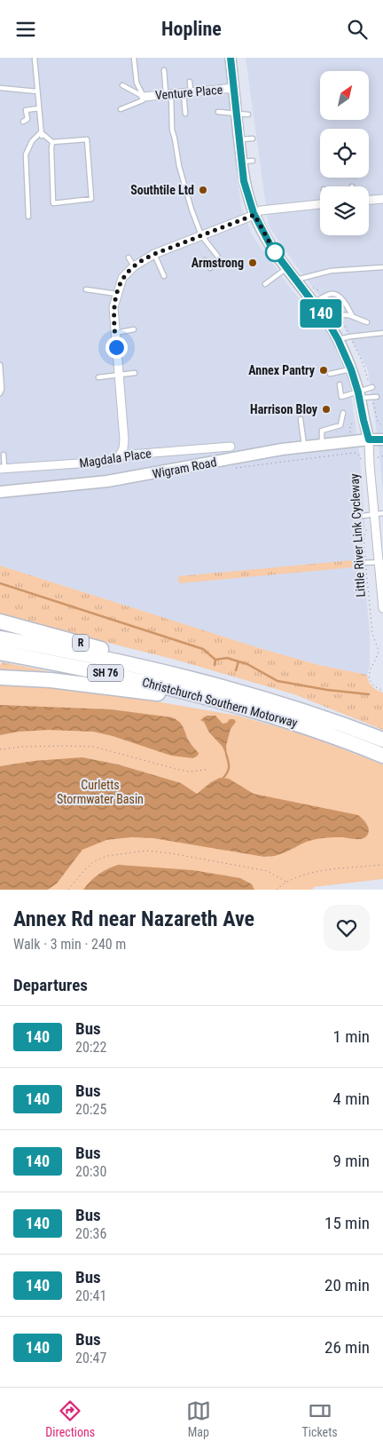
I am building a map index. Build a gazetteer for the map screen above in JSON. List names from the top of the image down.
{
  "streets": {
    "highway": ["R", "SH 76", "Christchurch Southern Motorway"],
    "main road": ["Wigram Road"],
    "street": ["Venture Place", "Magdala Place"],
    "path": ["Little River Link Cycleway"]
  },
  "crossings": [
    ["R", "Christchurch Southern Motorway"]
  ],
  "parks": ["Curletts Stormwater Basin"],
  "places": [
    "Southtile Ltd",
    "Armstrong",
    "Annex Pantry",
    "Harrison Bloy"
  ],
  "lines": ["bus line 140"],
  "north": "top right",
  "page": {
    "header": "Hopline",
    "on_map": "140",
    "heading": [
      ["Annex Rd near Nazareth Ave", "Walk · 3 min · 240 m"],
      "Departures"
    ],
    "list": [
      {
        "mark": "140",
        "name": "Bus",
        "note": "20:22",
        "value": "1 min"
      },
      {
        "mark": "140",
        "name": "Bus",
        "note": "20:25",
        "value": "4 min"
      },
      {
        "mark": "140",
        "name": "Bus",
        "note": "20:30",
        "value": "9 min"
      },
      {
        "mark": "140",
        "name": "Bus",
        "note": "20:36",
        "value": "15 min"
      },
      {
        "mark": "140",
        "name": "Bus",
        "note": "20:41",
        "value": "20 min"
      },
      {
        "mark": "140",
        "name": "Bus",
        "note": "20:47",
        "value": "26 min"
      }
    ],
    "tabs": ["Directions", "Map", "Tickets"]
  }
}
